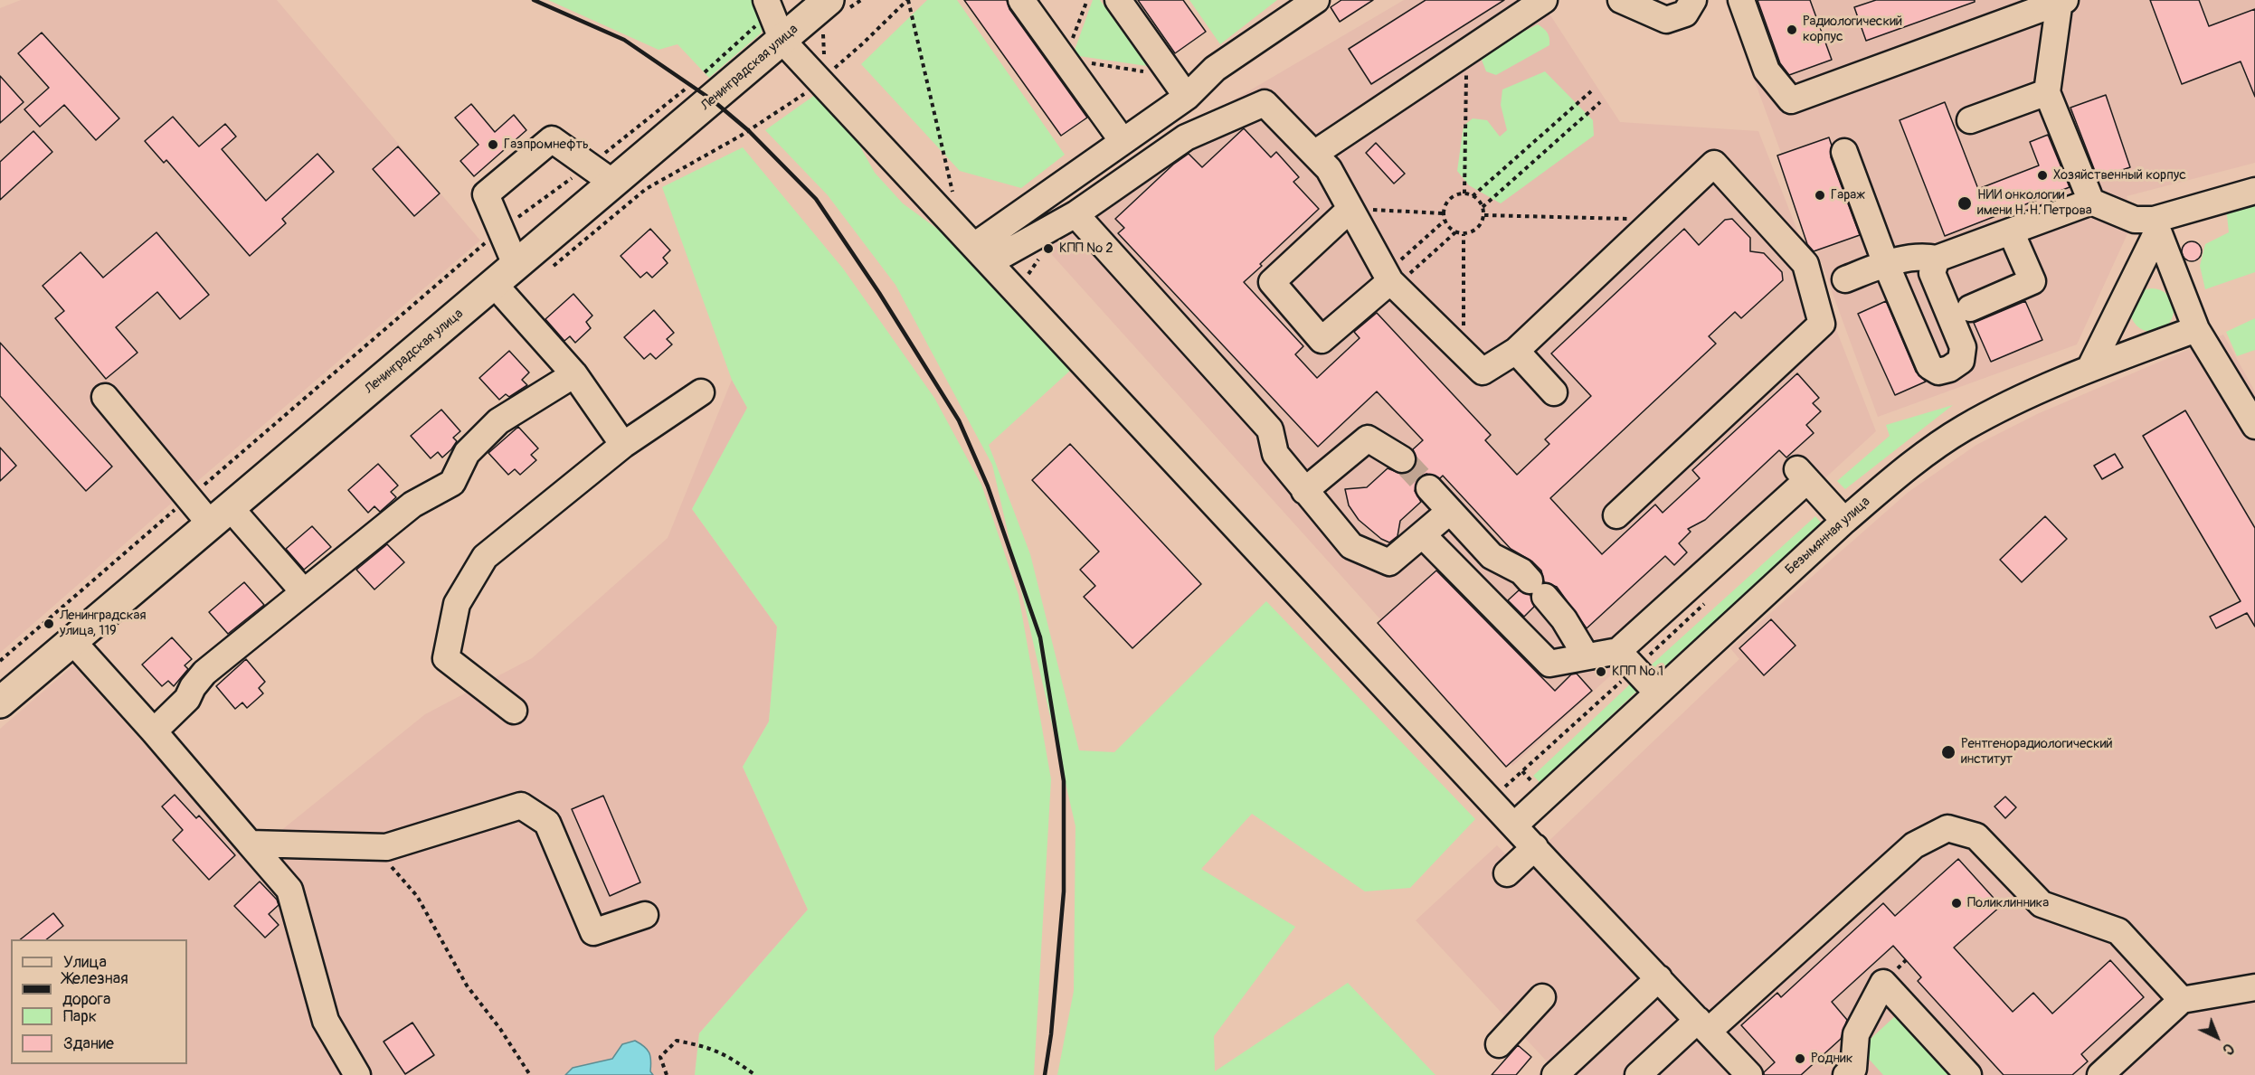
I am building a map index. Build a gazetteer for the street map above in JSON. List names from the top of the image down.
{
  "streets": {
    "main road": ["Ленинградская улица"],
    "street": ["Безымянная улица"]
  },
  "places": [
    "Радиологический корпус",
    "Газпромнефть",
    "Хозяйственный корпус",
    "Гараж",
    "НИИ онкологии имени Н. Н. Петрова",
    "КПП № 2",
    "Ленинградская улица, 119",
    "КПП № 1",
    "Рентгенорадиологический институт",
    "Поликлинника",
    "Родник"
  ],
  "legend": [
    "Улица",
    "Железная дорога",
    "Парк",
    "Здание"
  ],
  "north": "bottom right"
}
